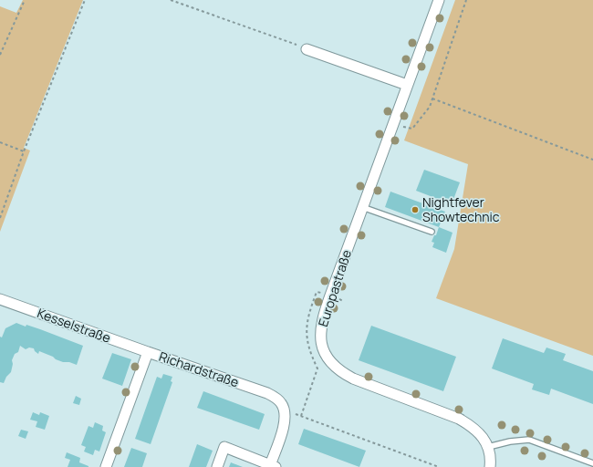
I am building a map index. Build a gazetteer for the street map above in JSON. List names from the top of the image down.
{
  "streets": {
    "street": ["Europastraße", "Kesselstraße", "Richardstraße"]
  },
  "crossings": [
    ["Kesselstraße", "Richardstraße"]
  ],
  "places": ["Nightfever Showtechnic"]
}
